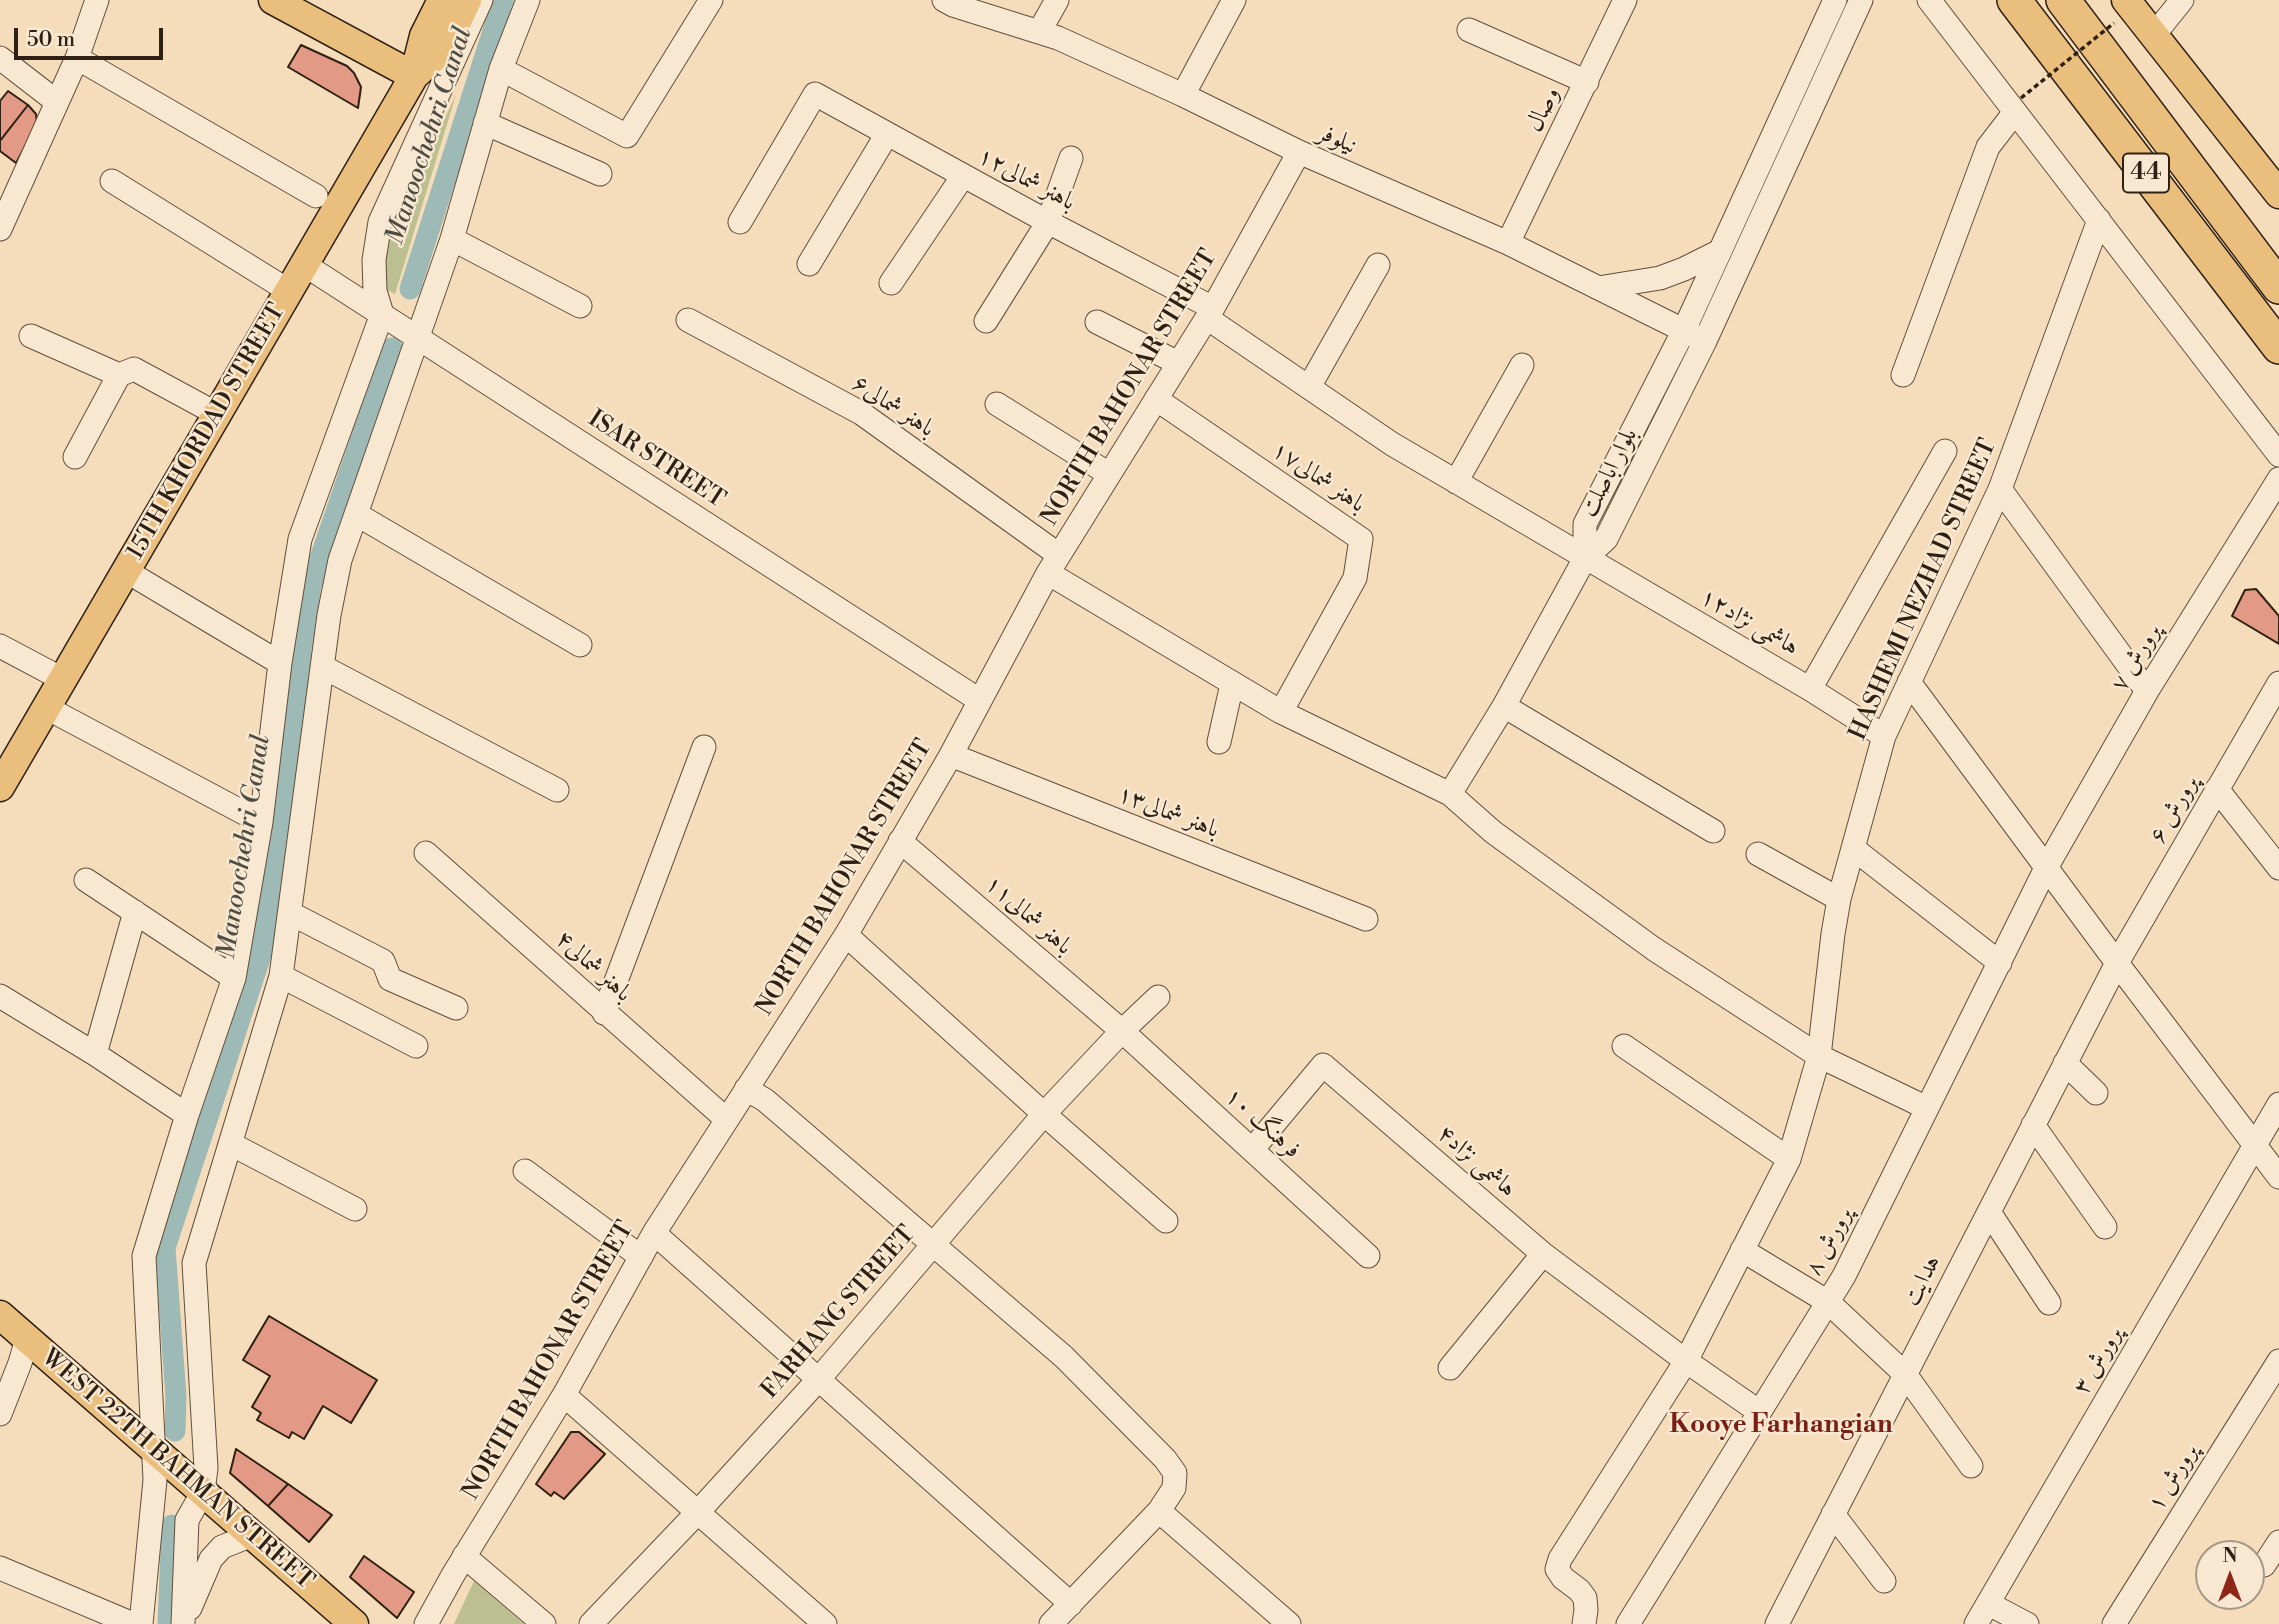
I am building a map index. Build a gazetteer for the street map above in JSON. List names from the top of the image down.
{
  "streets": {
    "highway": ["44"],
    "main road": ["15TH KHORDAD STREET", "WEST 22TH BAHMAN STREET"],
    "street": [
      "وصال",
      "نیلوفر",
      "باهنر شمالی۱۲",
      "NORTH BAHONAR STREET",
      "باهنر شمالی۶",
      "ISAR STREET",
      "بلوار اباصلت",
      "باهنر شمالی۱۷",
      "HASHEMI NEZHAD STREET",
      "هاشمی نژاد۱۲",
      "پرورش ۷",
      "پرورش ۶",
      "باهنر شمالی۱۳",
      "باهنر شمالی۱۱",
      "باهنر شمالی۴",
      "فرهنگ ۱۰",
      "هاشمی نژاد۴",
      "پرورش ۸",
      "هدایت",
      "FARHANG STREET",
      "پرورش ۳",
      "پرورش ۱"
    ]
  },
  "crossings": [
    ["وصال", "نیلوفر"],
    ["نیلوفر", "NORTH BAHONAR STREET"],
    ["نیلوفر", "بلوار اباصلت"],
    ["باهنر شمالی۱۲", "NORTH BAHONAR STREET"],
    ["باهنر شمالی۱۲", "هاشمی نژاد۱۲"],
    ["NORTH BAHONAR STREET", "باهنر شمالی۶"],
    ["NORTH BAHONAR STREET", "ISAR STREET"],
    ["NORTH BAHONAR STREET", "باهنر شمالی۱۷"],
    ["NORTH BAHONAR STREET", "باهنر شمالی۱۳"],
    ["NORTH BAHONAR STREET", "باهنر شمالی۱۱"],
    ["NORTH BAHONAR STREET", "باهنر شمالی۴"],
    ["باهنر شمالی۶", "باهنر شمالی۱۷"],
    ["باهنر شمالی۶", "HASHEMI NEZHAD STREET"],
    ["باهنر شمالی۶", "پرورش ۸"],
    ["15TH KHORDAD STREET", "ISAR STREET"],
    ["بلوار اباصلت", "هاشمی نژاد۱۲"],
    ["HASHEMI NEZHAD STREET", "هاشمی نژاد۱۲"],
    ["HASHEMI NEZHAD STREET", "هاشمی نژاد۴"],
    ["پرورش ۷", "پرورش ۸"],
    ["پرورش ۶", "هدایت"],
    ["باهنر شمالی۱۱", "فرهنگ ۱۰"],
    ["باهنر شمالی۱۱", "FARHANG STREET"],
    ["فرهنگ ۱۰", "هاشمی نژاد۴"],
    ["فرهنگ ۱۰", "FARHANG STREET"],
    ["هاشمی نژاد۴", "پرورش ۸"]
  ],
  "districts": ["Kooye Farhangian"],
  "water": ["Manoochehri Canal"],
  "scale_bar": "50 m",
  "north": "top"
}
